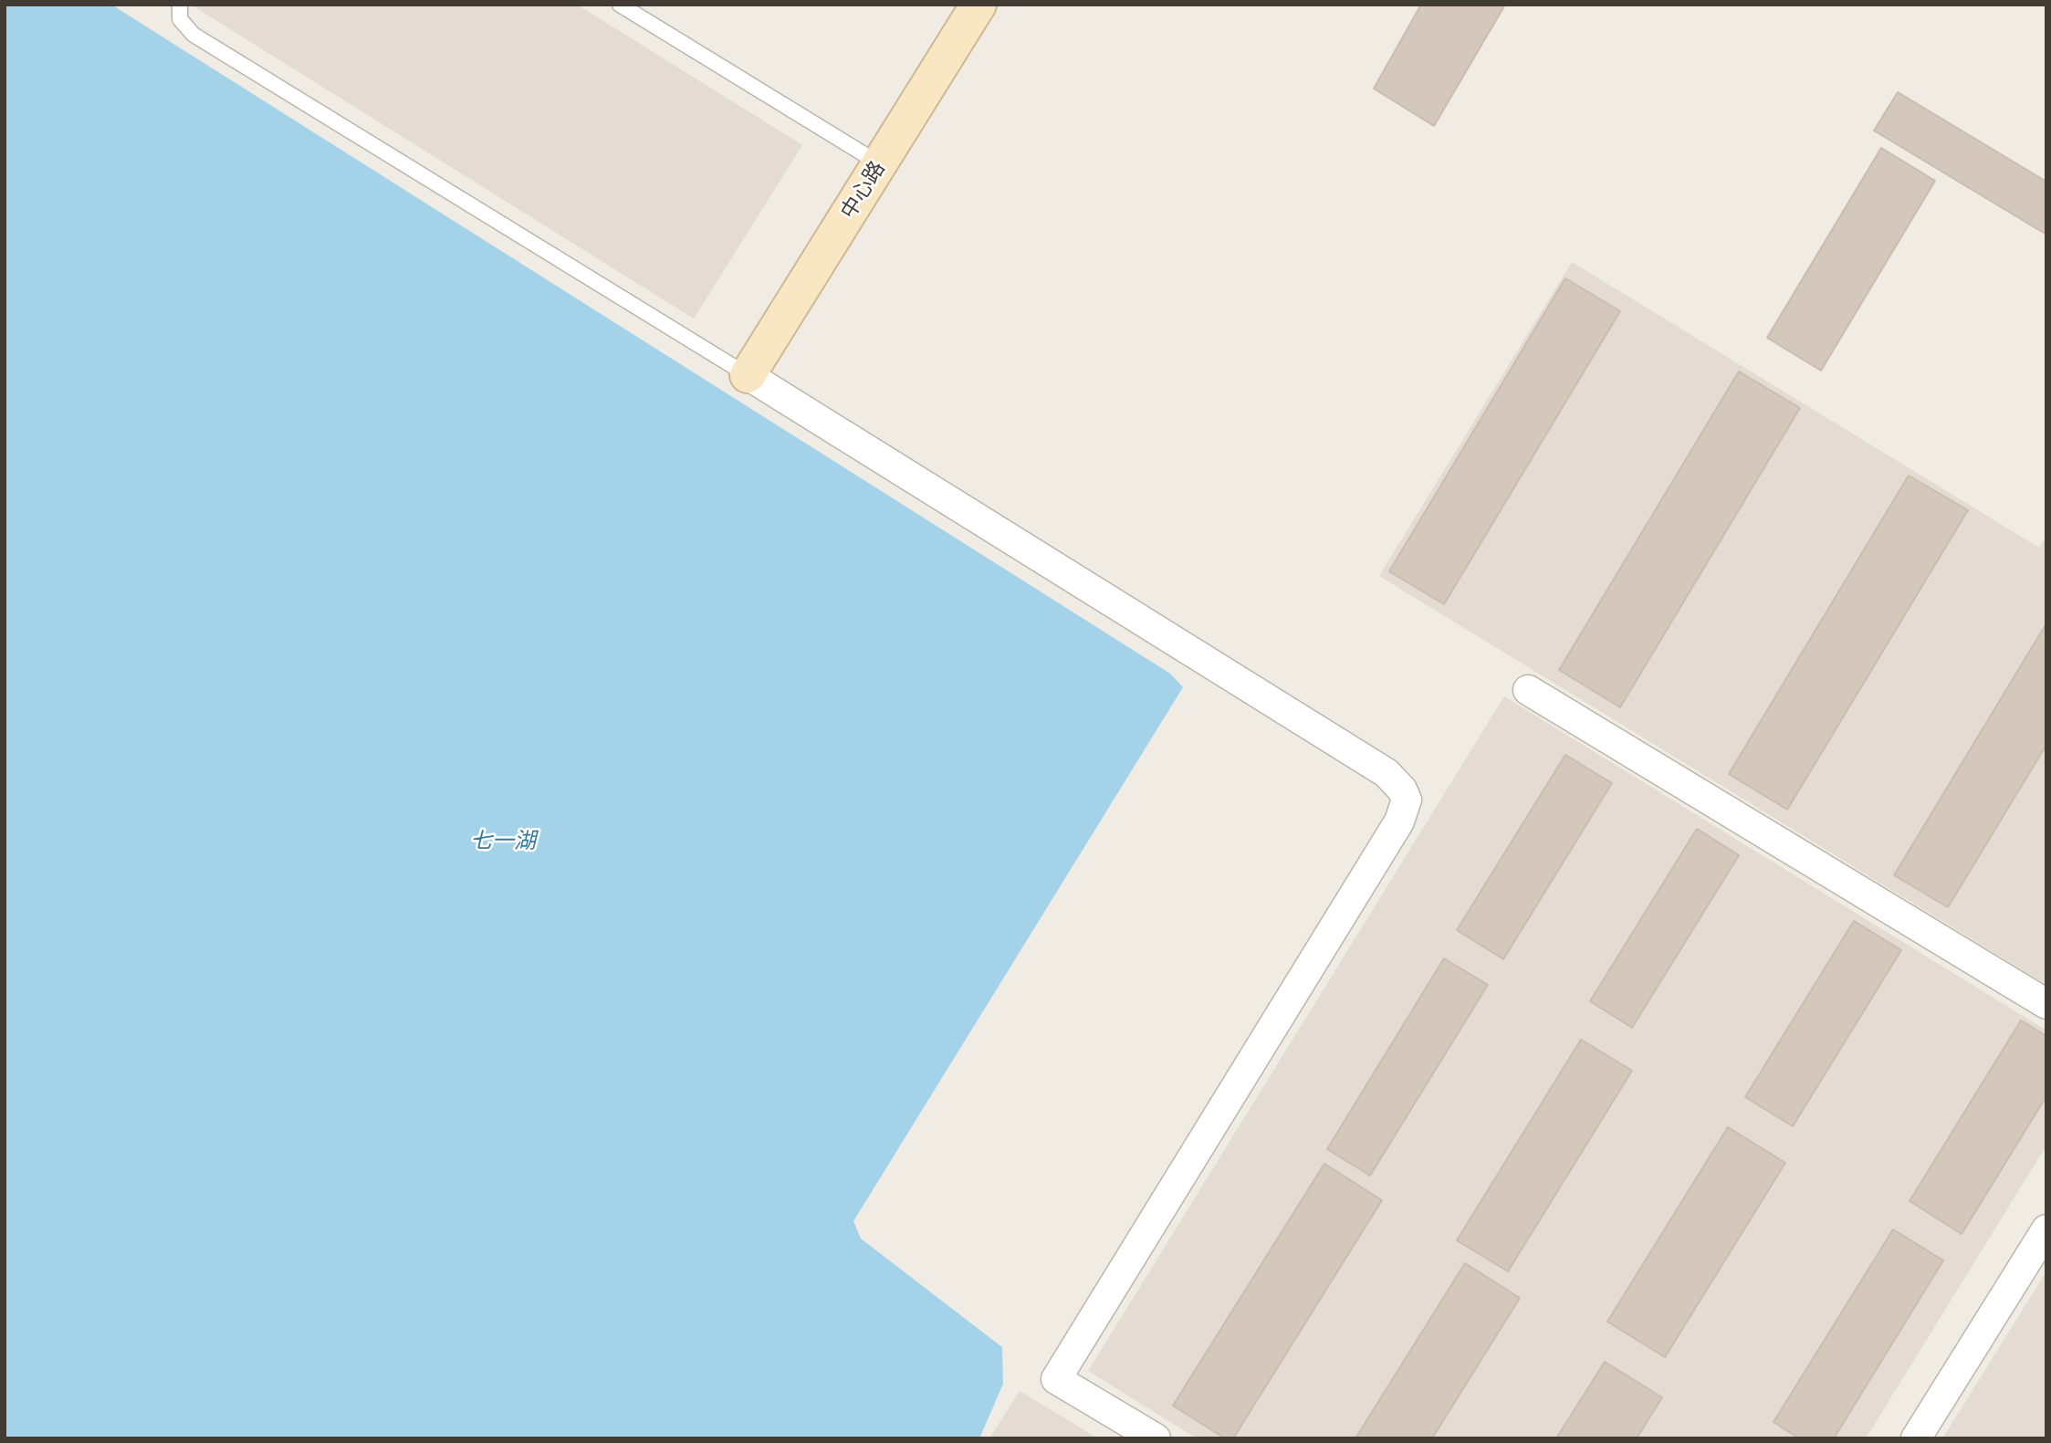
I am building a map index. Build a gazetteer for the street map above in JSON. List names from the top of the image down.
{
  "streets": {
    "street": ["中心路"]
  },
  "water": ["七一湖"]
}
